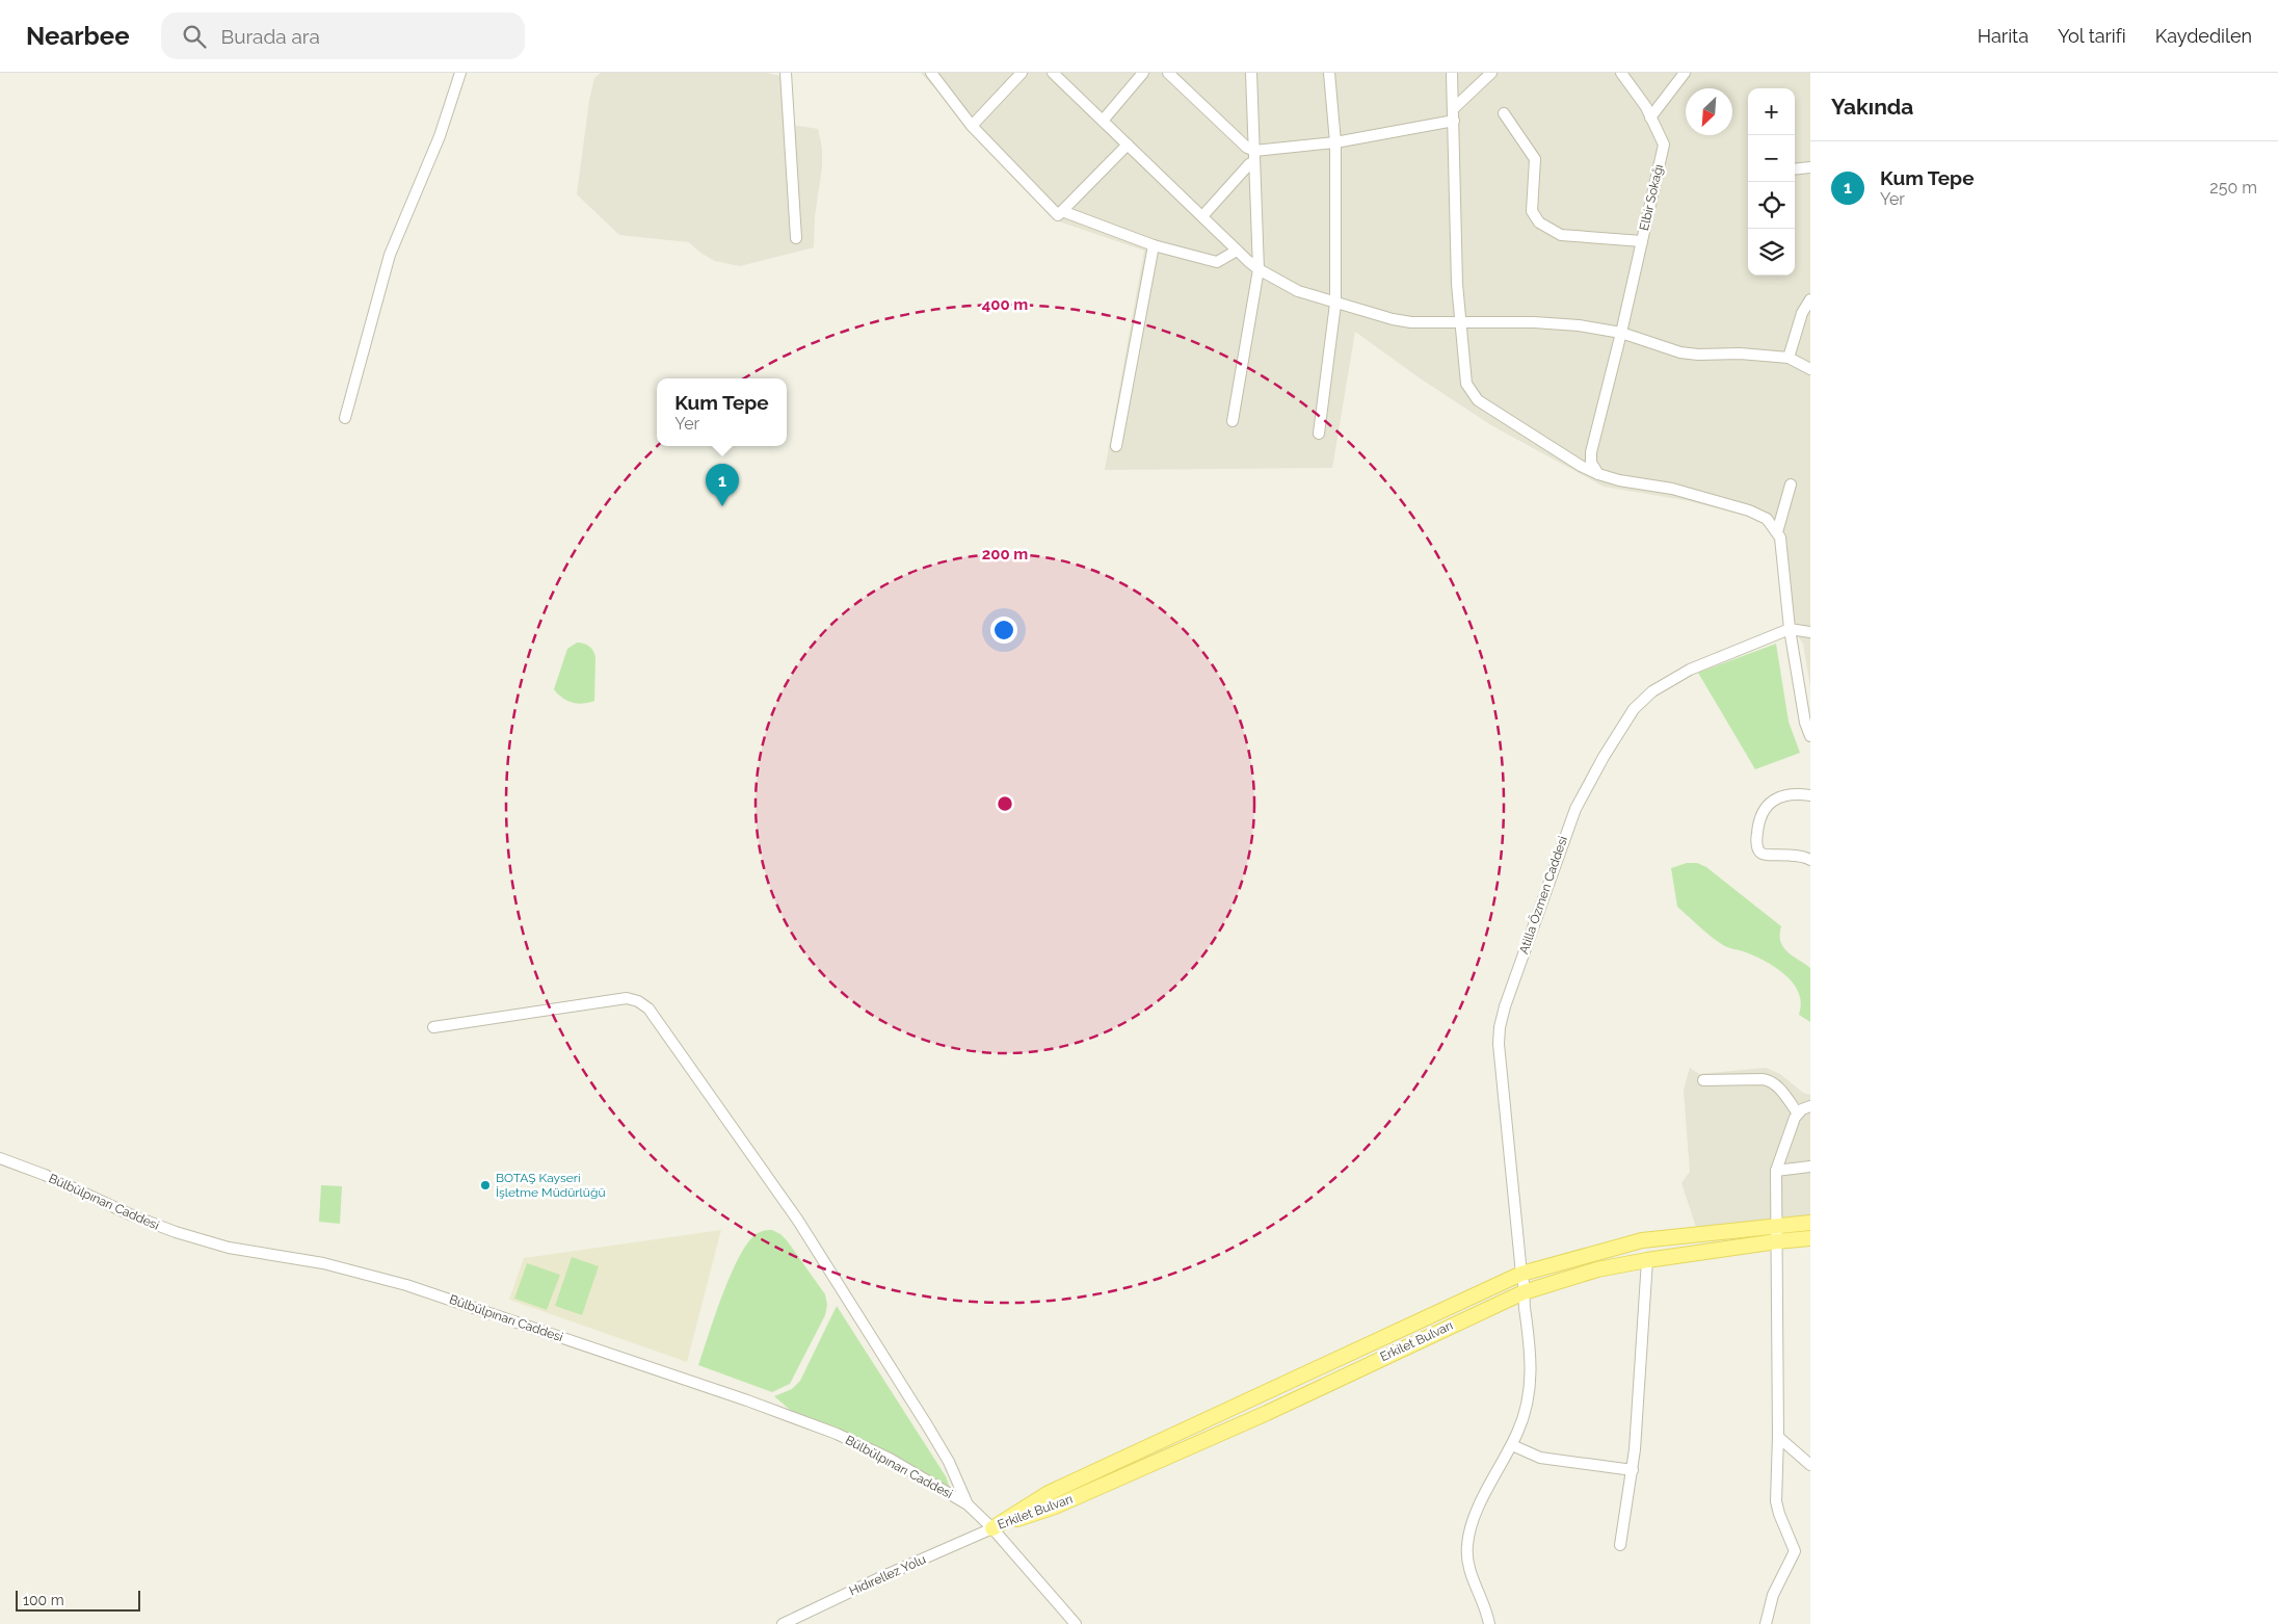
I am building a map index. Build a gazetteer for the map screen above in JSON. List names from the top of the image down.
{
  "streets": {
    "main road": ["Erkilet Bulvarı"],
    "street": [
      "Elbir Sokağı",
      "Atilla Özmen Caddesi",
      "Bülbülpınarı Caddesi",
      "Hıdırellez Yolu"
    ]
  },
  "crossings": [
    ["Atilla Özmen Caddesi", "Erkilet Bulvarı"],
    ["Bülbülpınarı Caddesi", "Erkilet Bulvarı"],
    ["Bülbülpınarı Caddesi", "Hıdırellez Yolu"],
    ["Erkilet Bulvarı", "Hıdırellez Yolu"]
  ],
  "places": ["BOTAŞ Kayseri İşletme Müdürlüğü"],
  "scale_bar": "100 m",
  "north": "bottom left",
  "page": {
    "header": "Nearbee",
    "search": "Burada ara",
    "nav": ["Harita", "Yol tarifi", "Kaydedilen"],
    "heading": "Yakında",
    "map_buttons": ["+", "−"],
    "list": [
      {
        "mark": "1",
        "name": "Kum Tepe",
        "note": "Yer",
        "value": "250 m"
      }
    ],
    "popup": ["Kum Tepe", "Yer"],
    "pins": "1",
    "scale": "100 m"
  },
  "rings": ["400 m", "200 m"]
}
